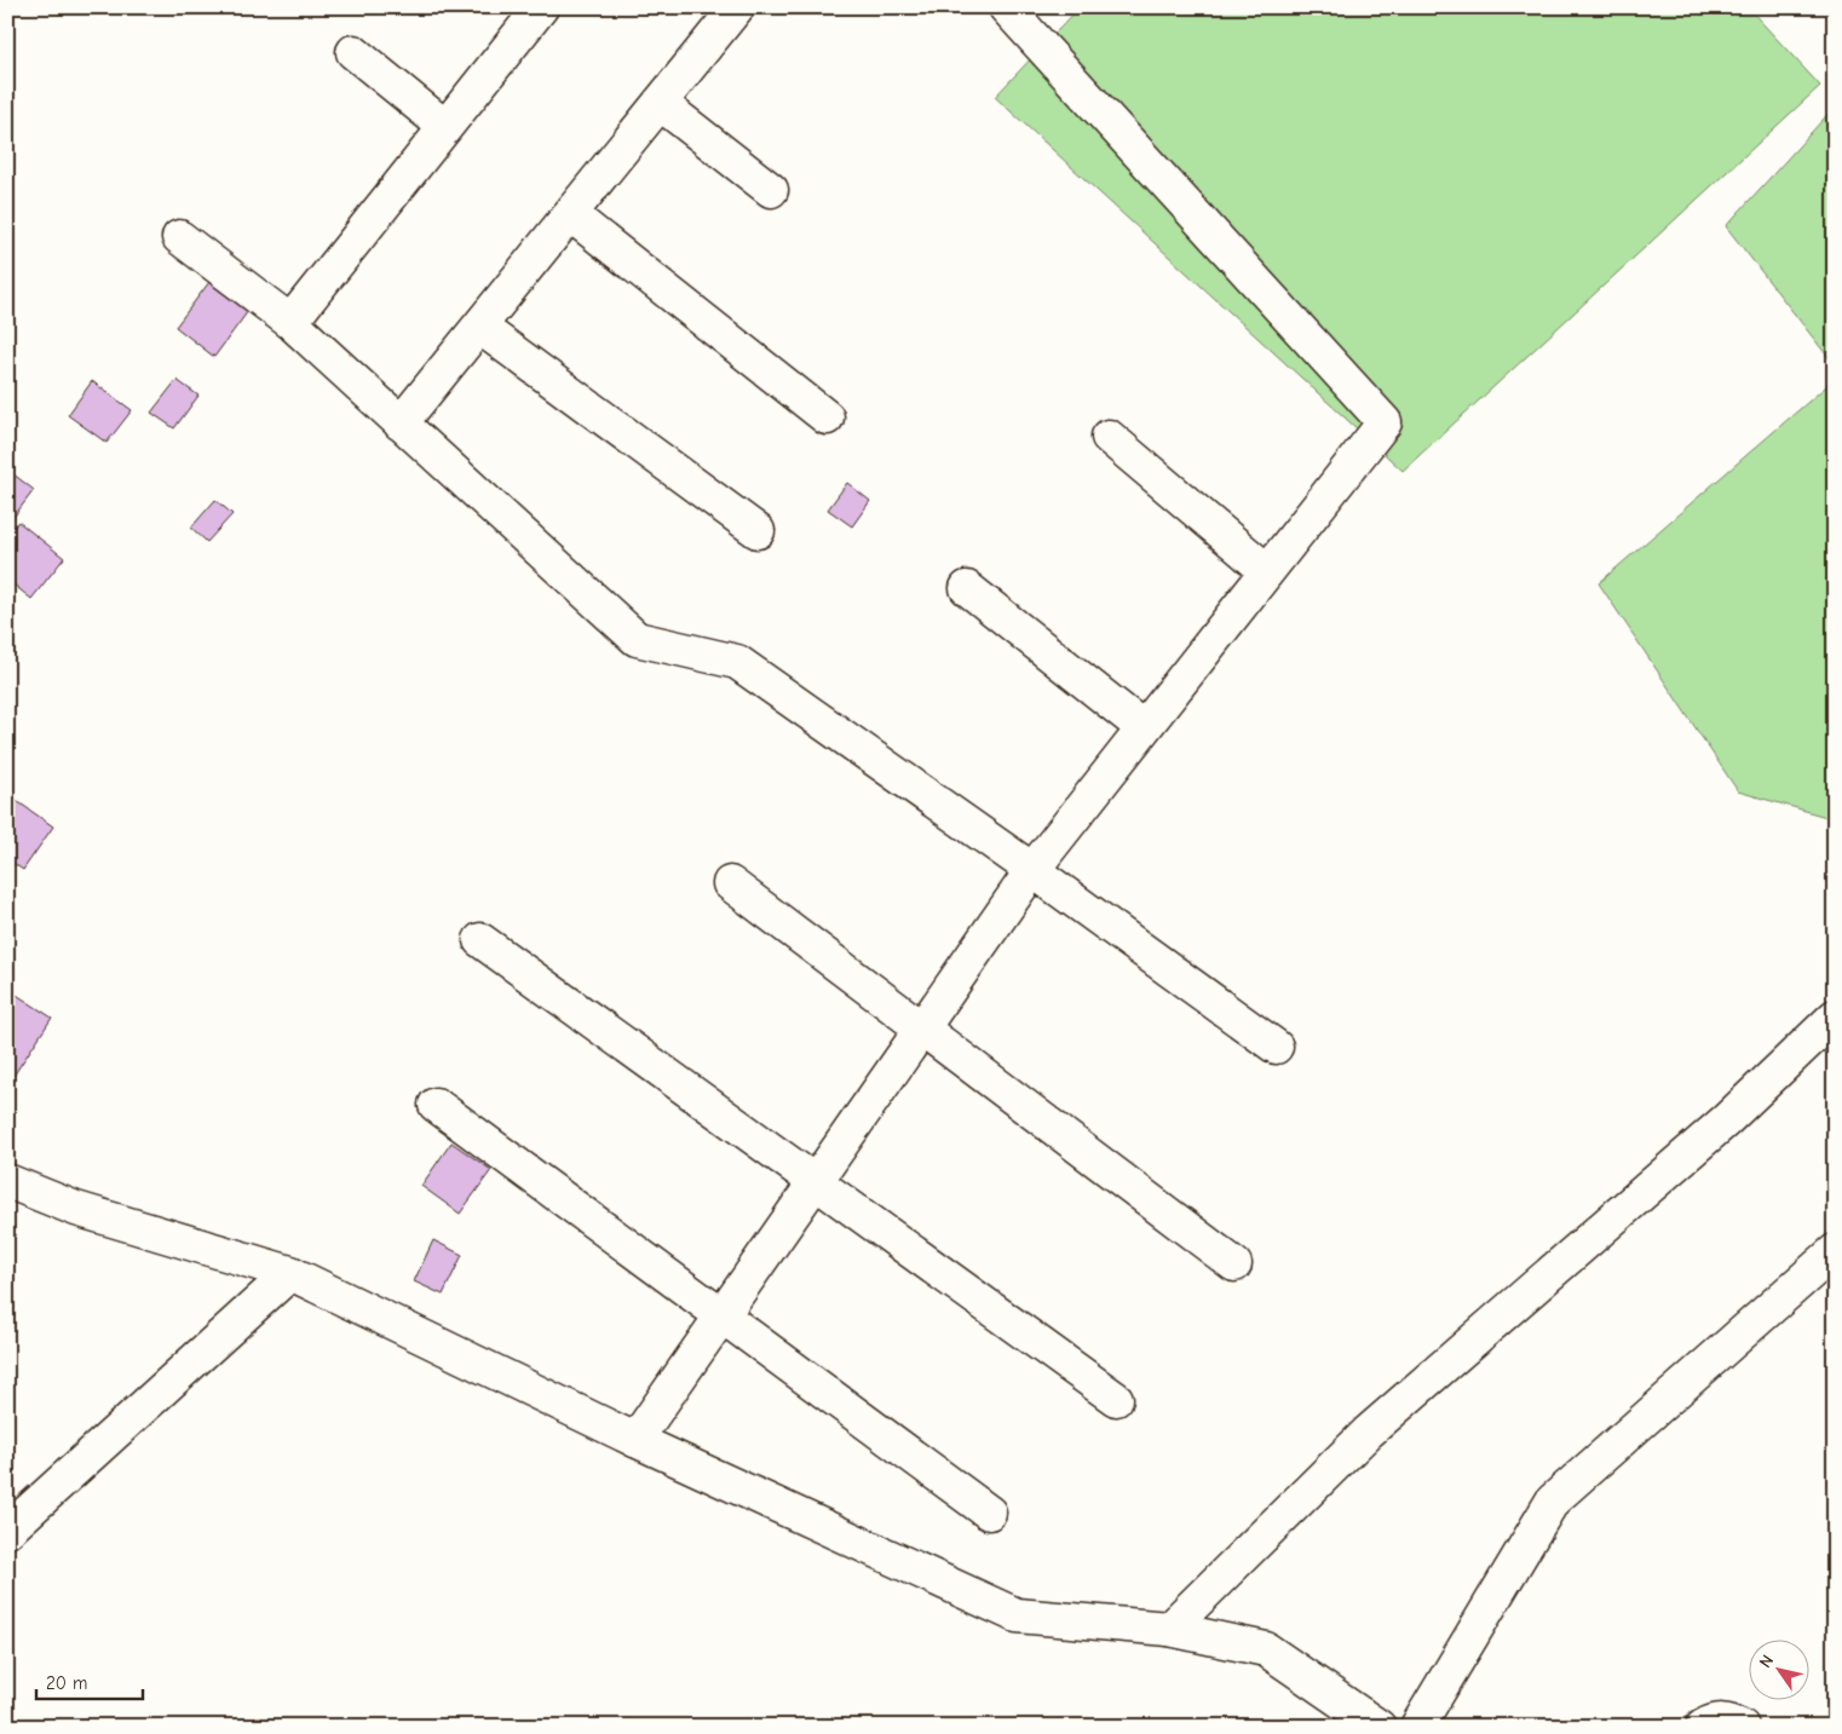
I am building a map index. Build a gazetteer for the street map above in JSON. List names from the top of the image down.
{
  "scale_bar": "20 m",
  "north": "top left"
}
